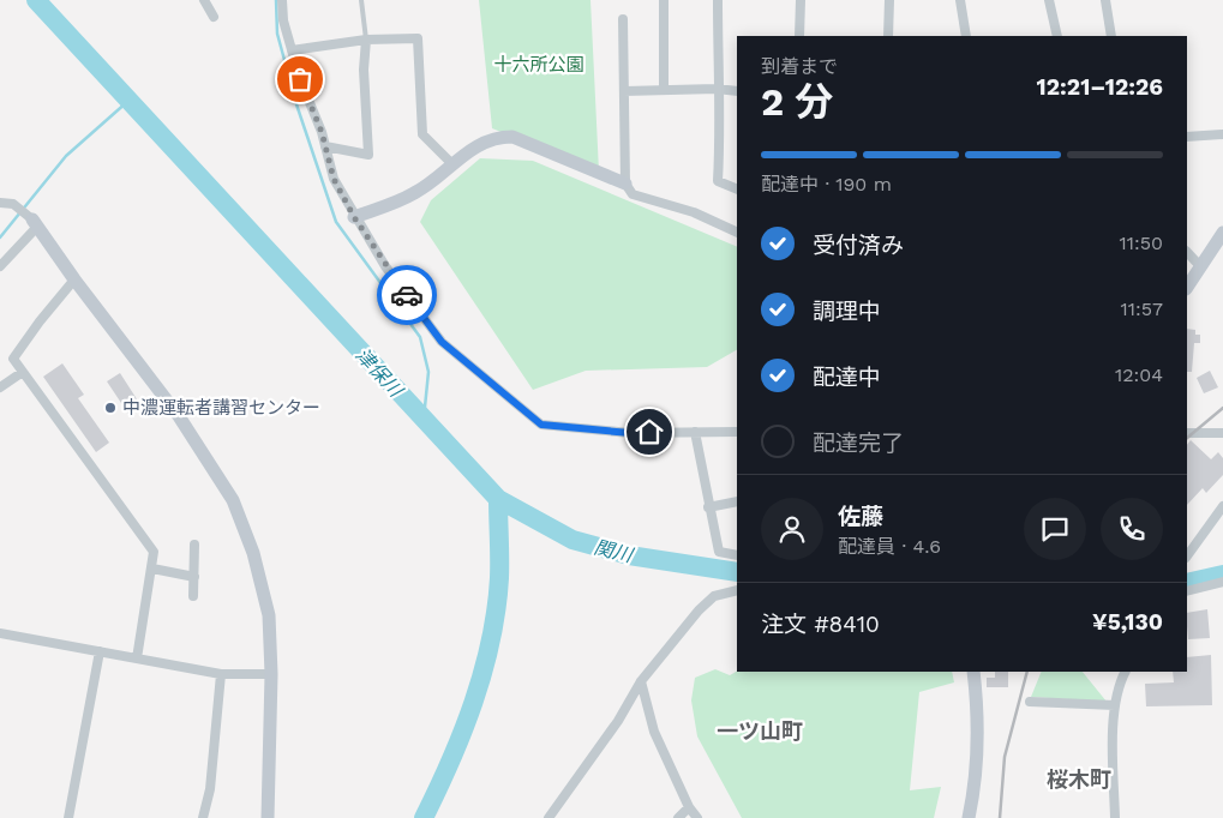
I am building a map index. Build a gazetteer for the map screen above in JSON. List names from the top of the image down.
{
  "districts": ["一ツ山町", "桜木町"],
  "water": ["津保川", "関川"],
  "parks": ["十六所公園"],
  "places": ["中濃運転者講習センター"],
  "page": {
    "heading": ["2 分", "到着まで", "12:21–12:26"],
    "panel": [
      "佐藤",
      "配達員 · 4.6",
      "注文 #8410",
      "¥5,130"
    ],
    "bar": "配達中 · 190 m",
    "list": [
      ["受付済み", "11:50"],
      ["調理中", "11:57"],
      ["配達中", "12:04"],
      "配達完了"
    ]
  }
}
